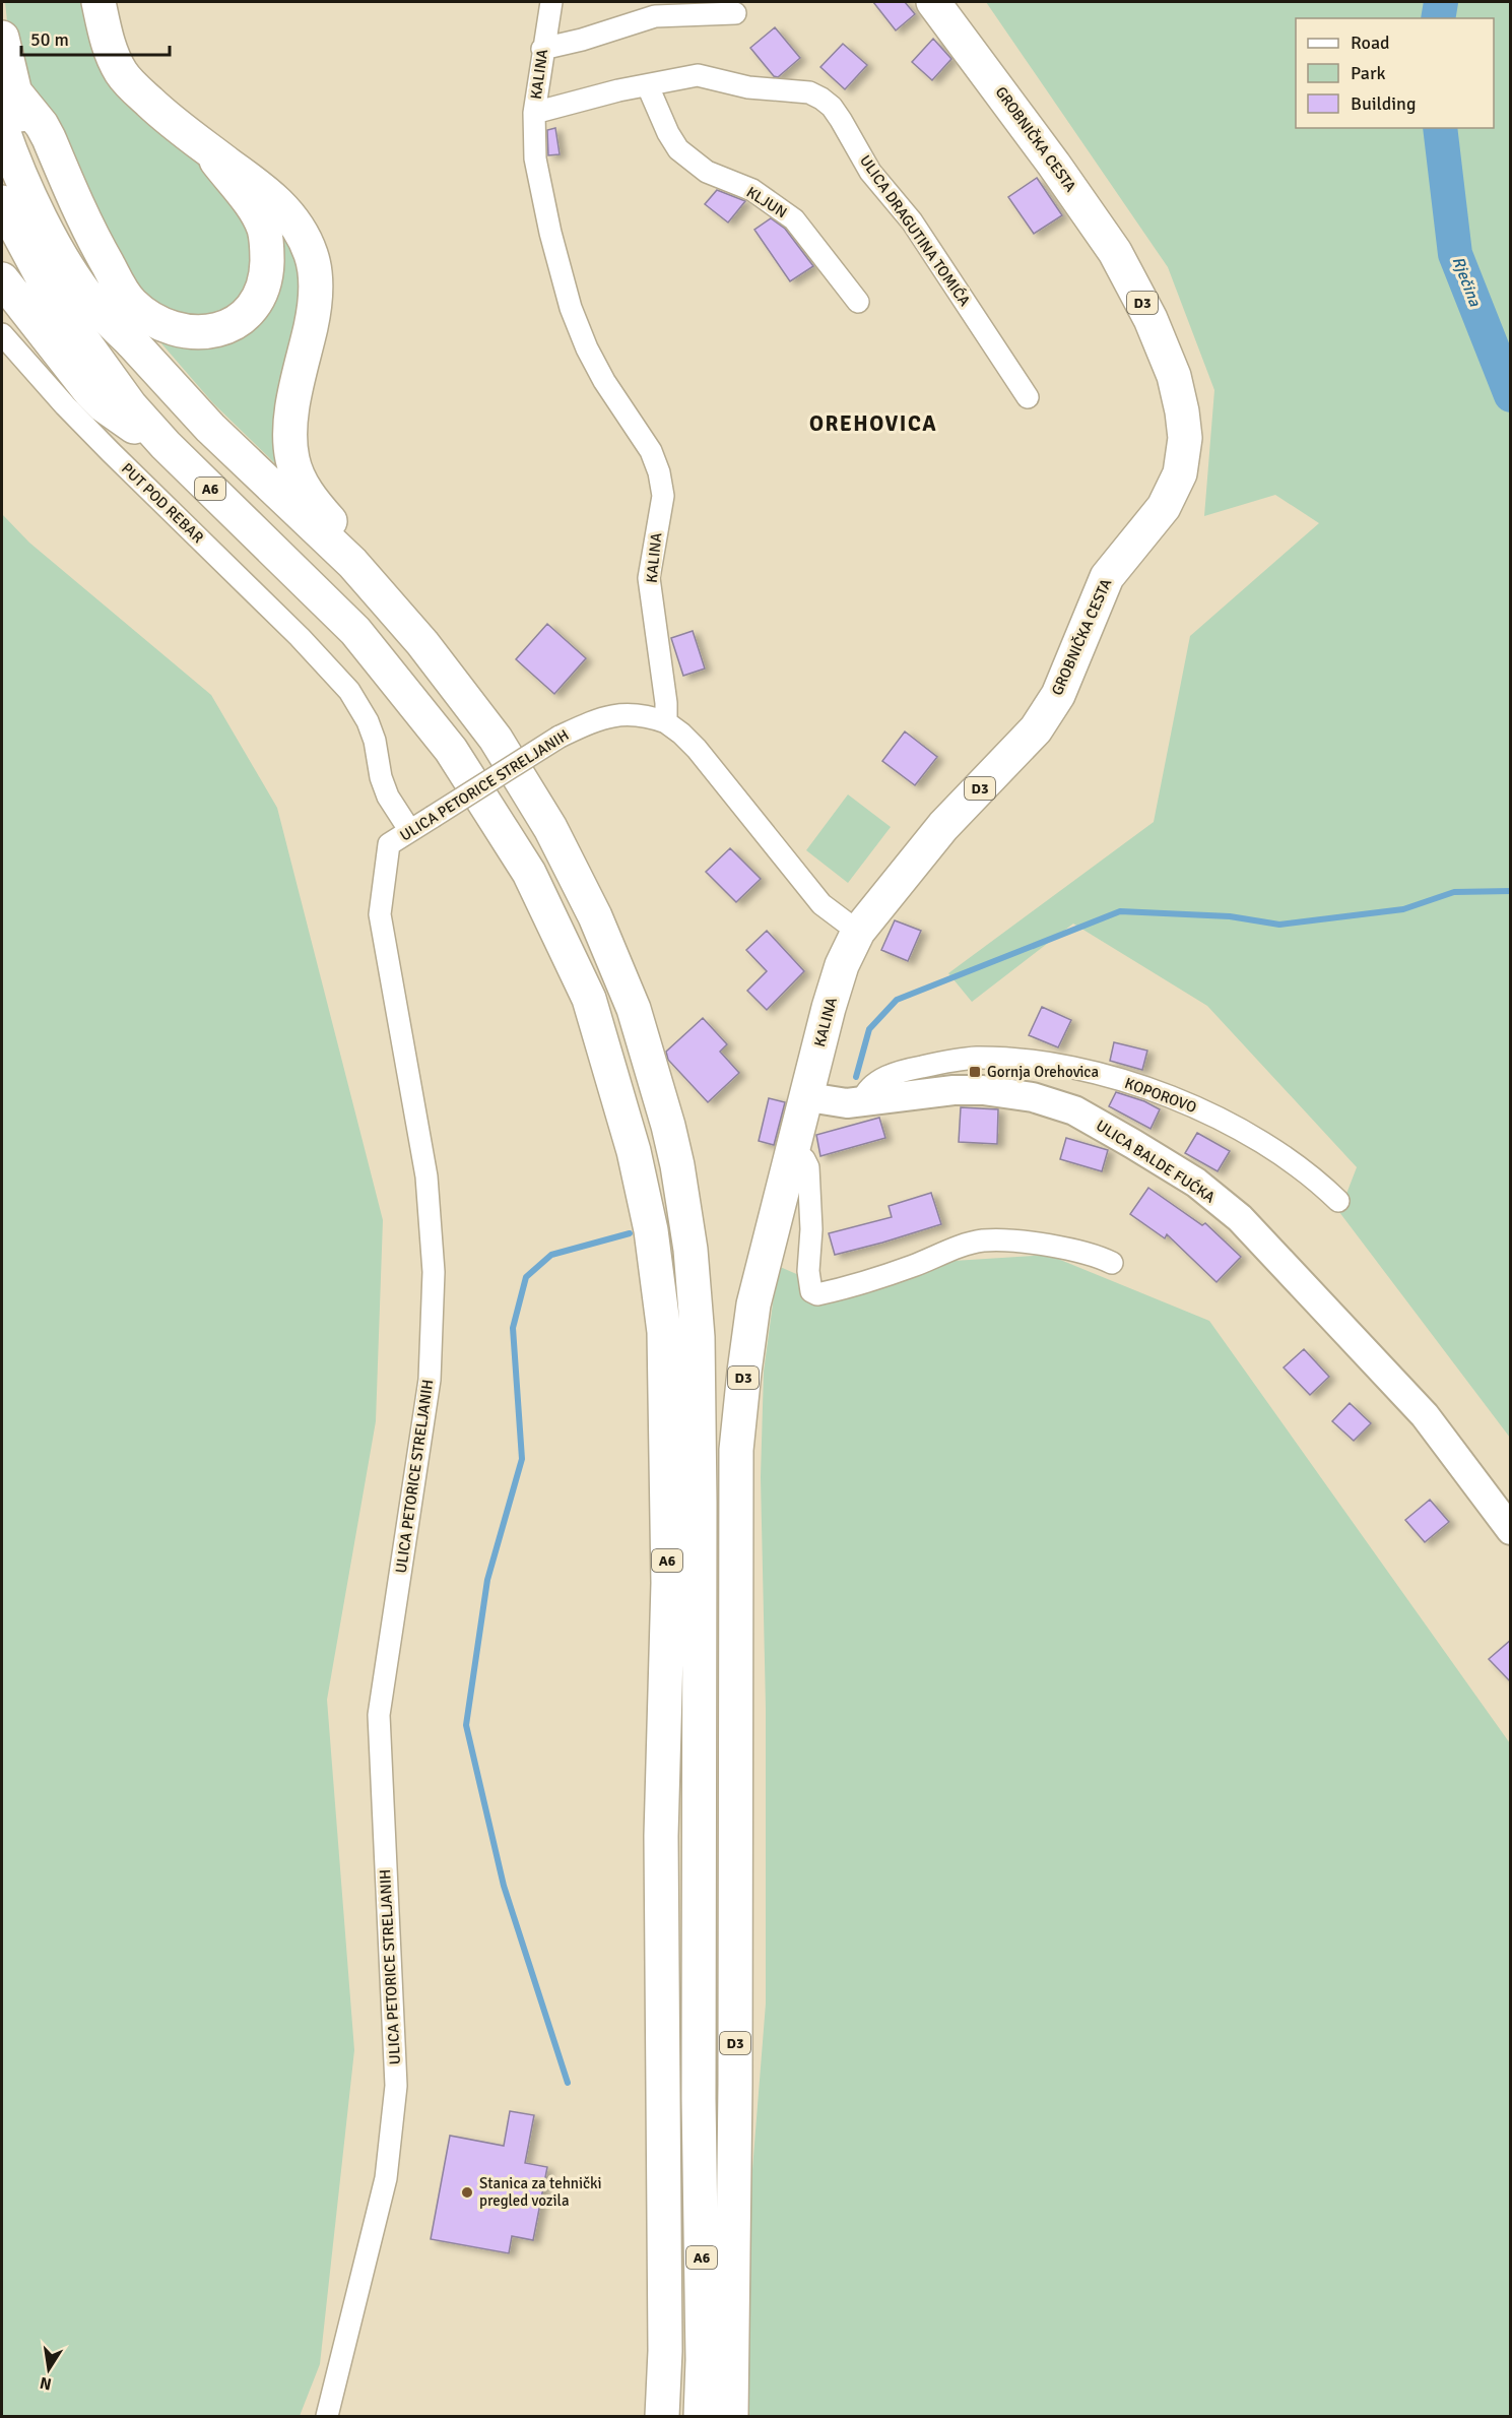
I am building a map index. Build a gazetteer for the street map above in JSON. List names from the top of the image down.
{
  "streets": {
    "main road": [
      "KALINA",
      "GROBNIČKA CESTA",
      "D3",
      "A6",
      "ULICA BALDE FUĆKA"
    ],
    "street": [
      "KLJUN",
      "ULICA DRAGUTINA TOMIĆA",
      "PUT POD REBAR",
      "ULICA PETORICE STRELJANIH",
      "KOPOROVO"
    ]
  },
  "crossings": [
    ["KALINA", "GROBNIČKA CESTA"],
    ["KALINA", "ULICA DRAGUTINA TOMIĆA"],
    ["KALINA", "D3"],
    ["KALINA", "ULICA PETORICE STRELJANIH"],
    ["KALINA", "ULICA BALDE FUĆKA"],
    ["KLJUN", "ULICA DRAGUTINA TOMIĆA"],
    ["D3", "ULICA BALDE FUĆKA"],
    ["PUT POD REBAR", "ULICA PETORICE STRELJANIH"],
    ["KOPOROVO", "ULICA BALDE FUĆKA"]
  ],
  "districts": ["OREHOVICA"],
  "water": ["Rječina"],
  "places": {
    "transit": ["Gornja Orehovica"],
    "other": ["Stanica za tehnički pregled vozila"]
  },
  "legend": ["Road", "Park", "Building"],
  "scale_bar": "50 m",
  "north": "bottom"
}
